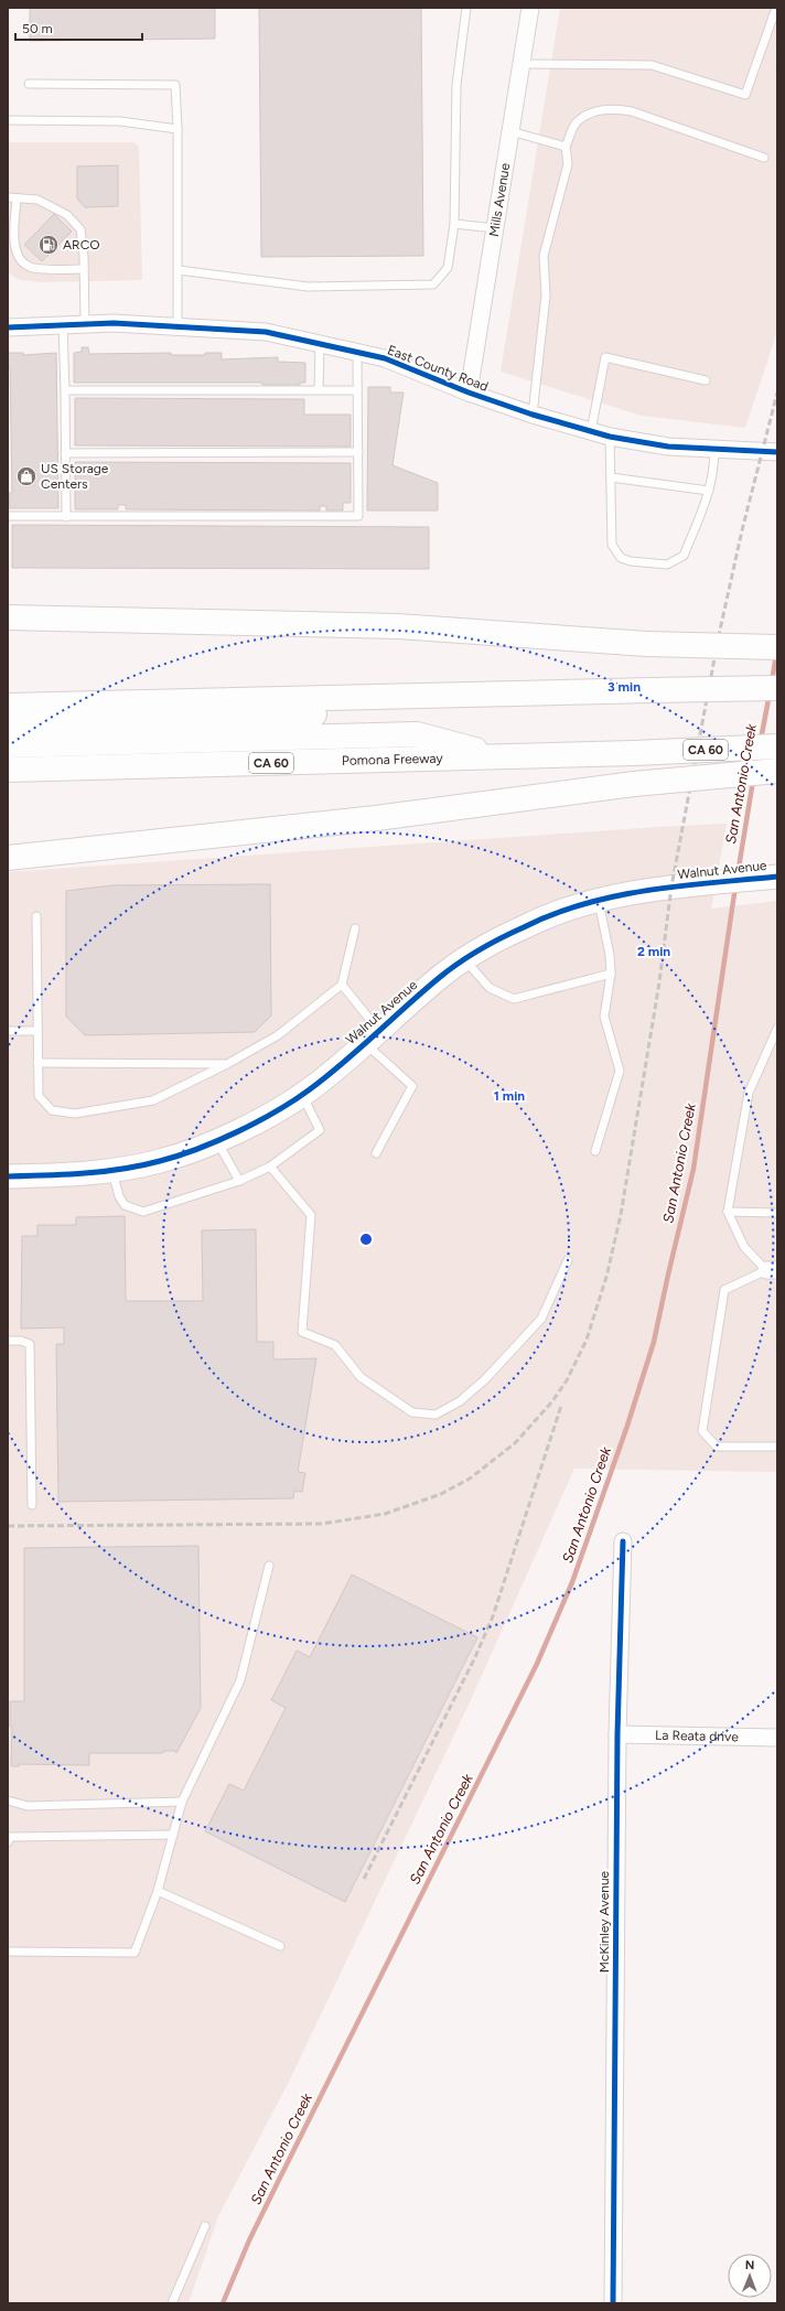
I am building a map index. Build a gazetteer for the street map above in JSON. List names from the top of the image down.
{
  "streets": {
    "highway": ["CA 60", "Pomona Freeway"],
    "street": [
      "Mills Avenue",
      "East County Road",
      "Walnut Avenue",
      "La Reata drive",
      "McKinley Avenue"
    ]
  },
  "crossings": [
    ["Mills Avenue", "East County Road"],
    ["La Reata drive", "McKinley Avenue"]
  ],
  "water": ["San Antonio Creek"],
  "places": {
    "fuel station": ["ARCO"],
    "shop": ["US Storage Centers"]
  },
  "scale_bar": "50 m",
  "north": "top",
  "rings": ["3 min", "2 min", "1 min"]
}
